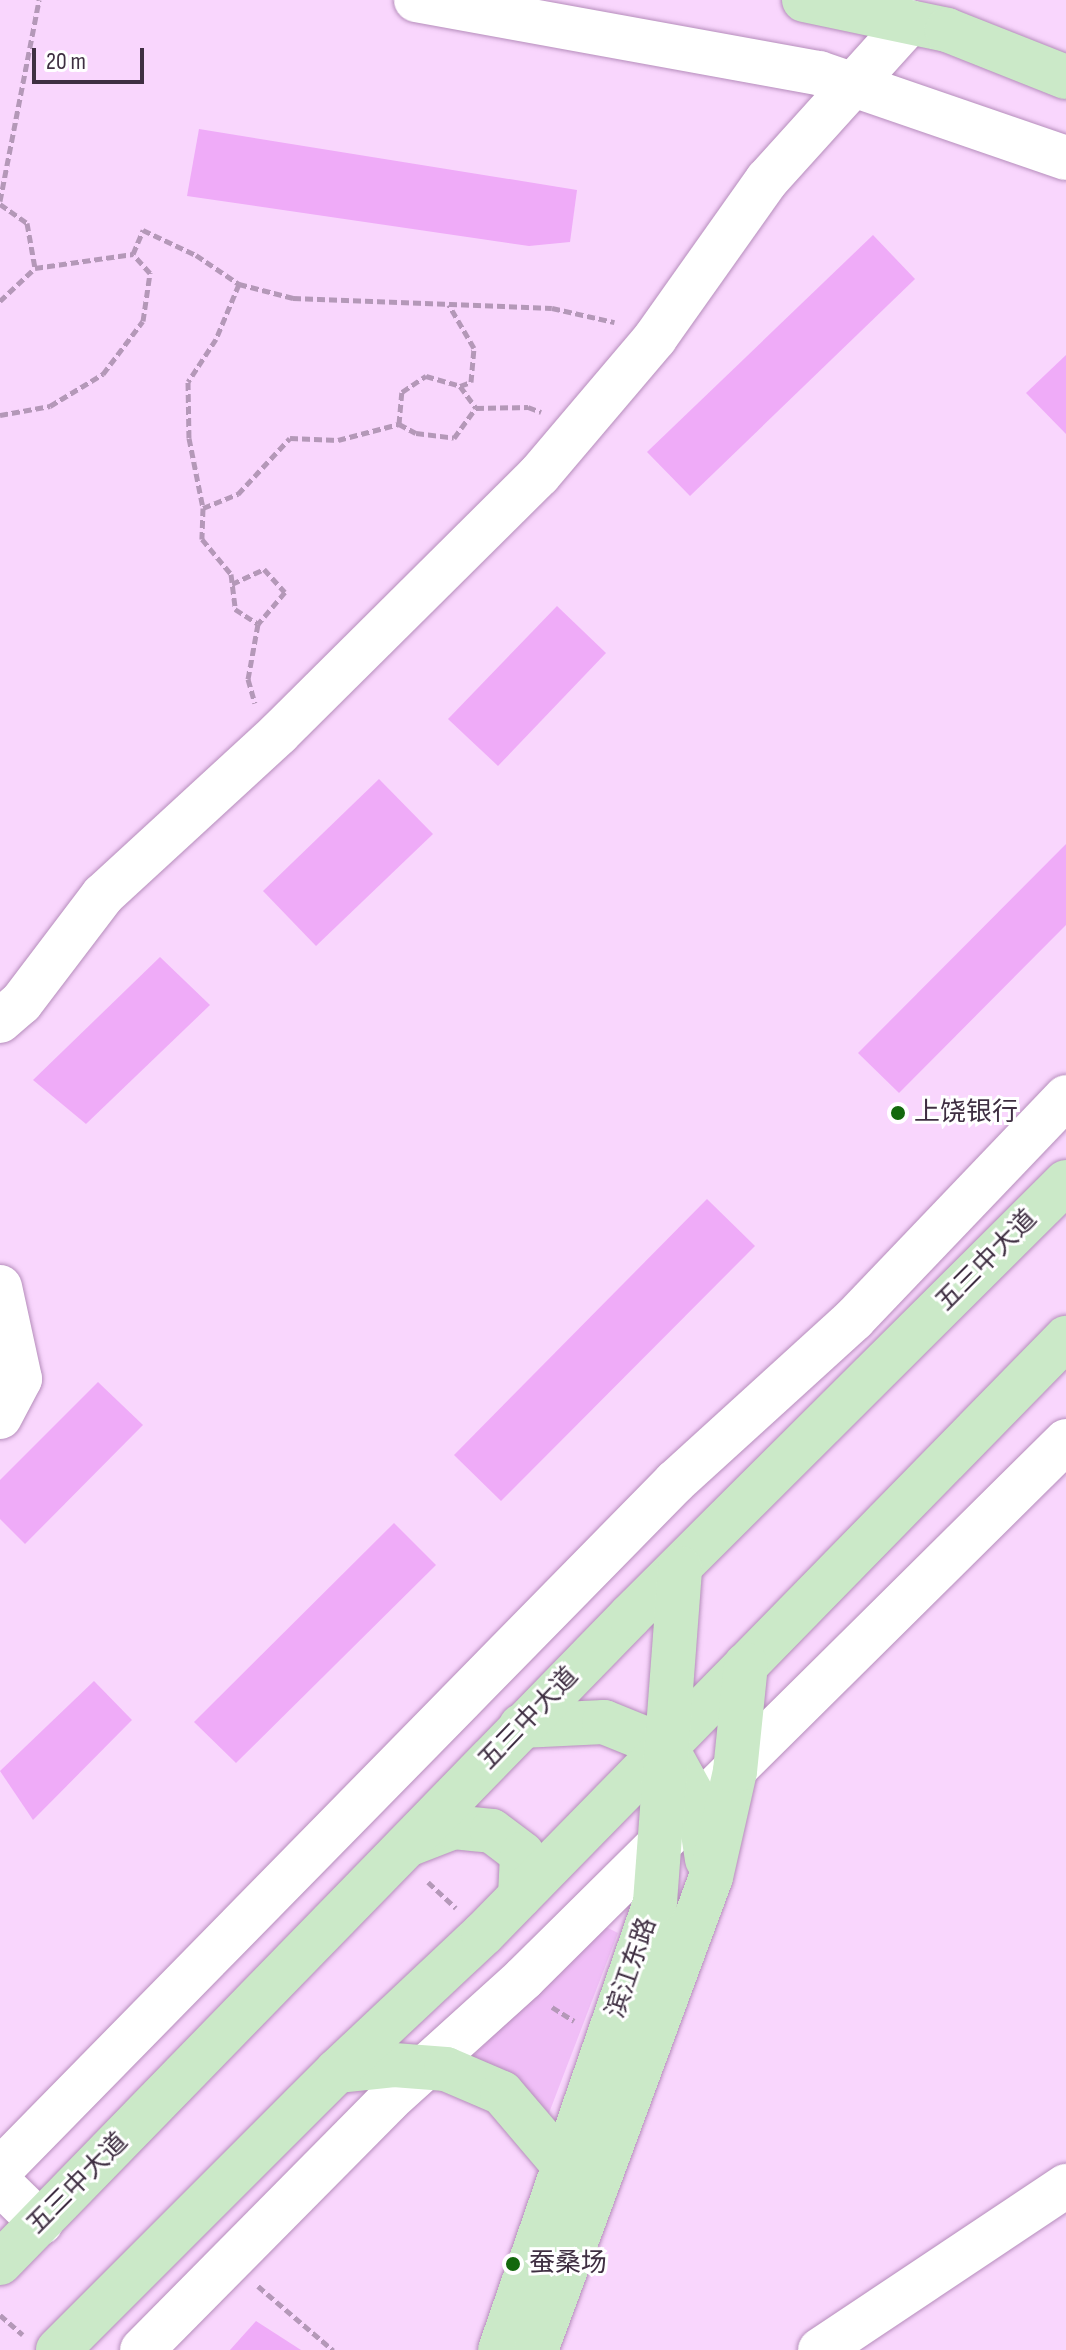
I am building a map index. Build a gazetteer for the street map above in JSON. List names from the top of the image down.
{
  "streets": {
    "main road": ["五三中大道", "滨江东路"]
  },
  "crossings": [
    ["五三中大道", "滨江东路"]
  ],
  "places": ["上饶银行", "蚕桑场"],
  "scale_bar": "20 m"
}
